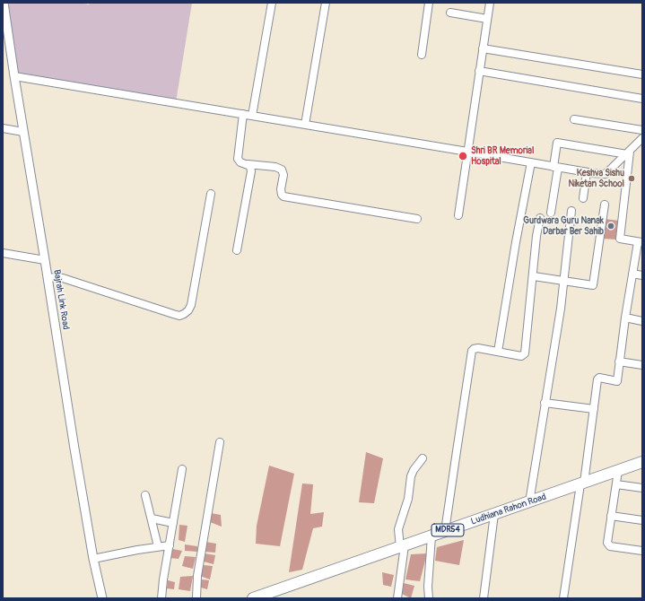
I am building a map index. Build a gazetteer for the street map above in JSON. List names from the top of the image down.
{
  "streets": {
    "main road": ["Ludhiana Rahon Road", "MDR54"],
    "street": ["Bajrah Link Road"]
  },
  "places": ["Shri BR Memorial Hospital", "Keshva Sishu Niketan School", "Gurdwara Guru Nanak Darbar Ber Sahib"]
}
